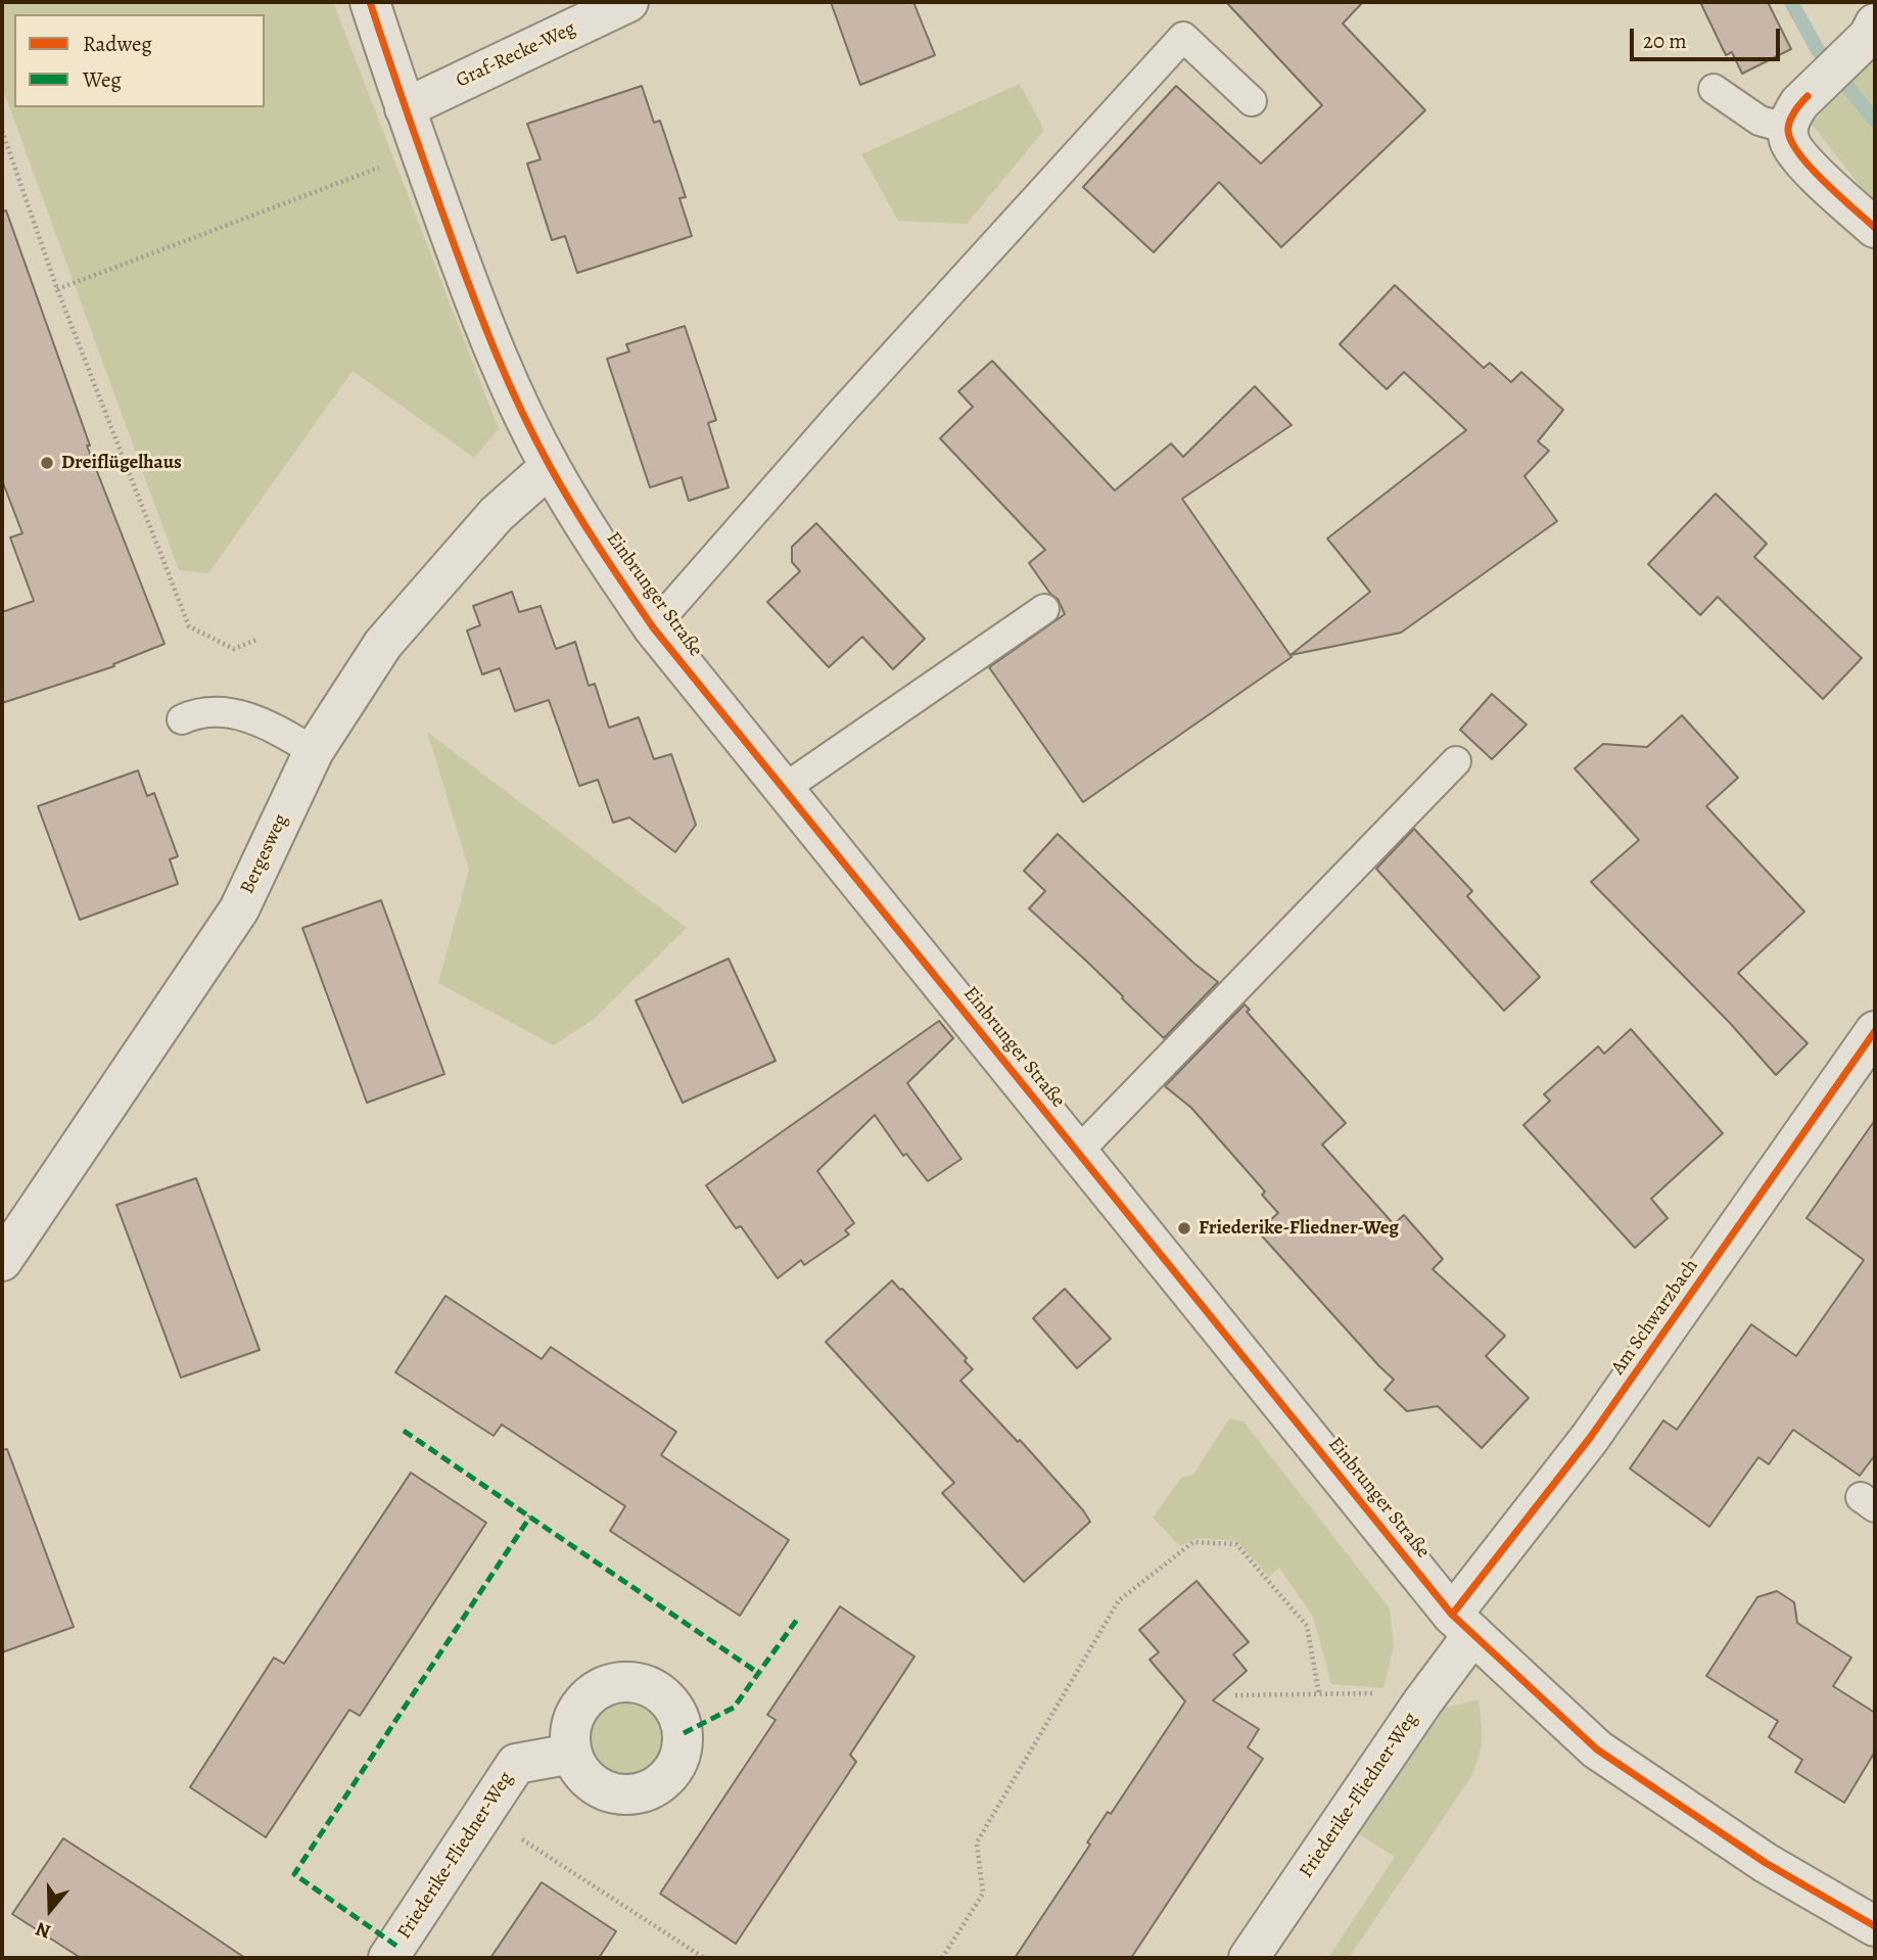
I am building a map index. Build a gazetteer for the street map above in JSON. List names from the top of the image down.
{
  "streets": {
    "street": [
      "Graf-Recke-Weg",
      "Einbrunger Straße",
      "Bergesweg",
      "Am Schwarzbach",
      "Friederike-Fliedner-Weg"
    ]
  },
  "crossings": [
    ["Graf-Recke-Weg", "Einbrunger Straße"],
    ["Einbrunger Straße", "Bergesweg"],
    ["Einbrunger Straße", "Am Schwarzbach"],
    ["Einbrunger Straße", "Friederike-Fliedner-Weg"],
    ["Am Schwarzbach", "Friederike-Fliedner-Weg"]
  ],
  "places": ["Dreiflügelhaus", "Friederike-Fliedner-Weg"],
  "legend": ["Radweg", "Weg"],
  "scale_bar": "20 m",
  "north": "bottom"
}
